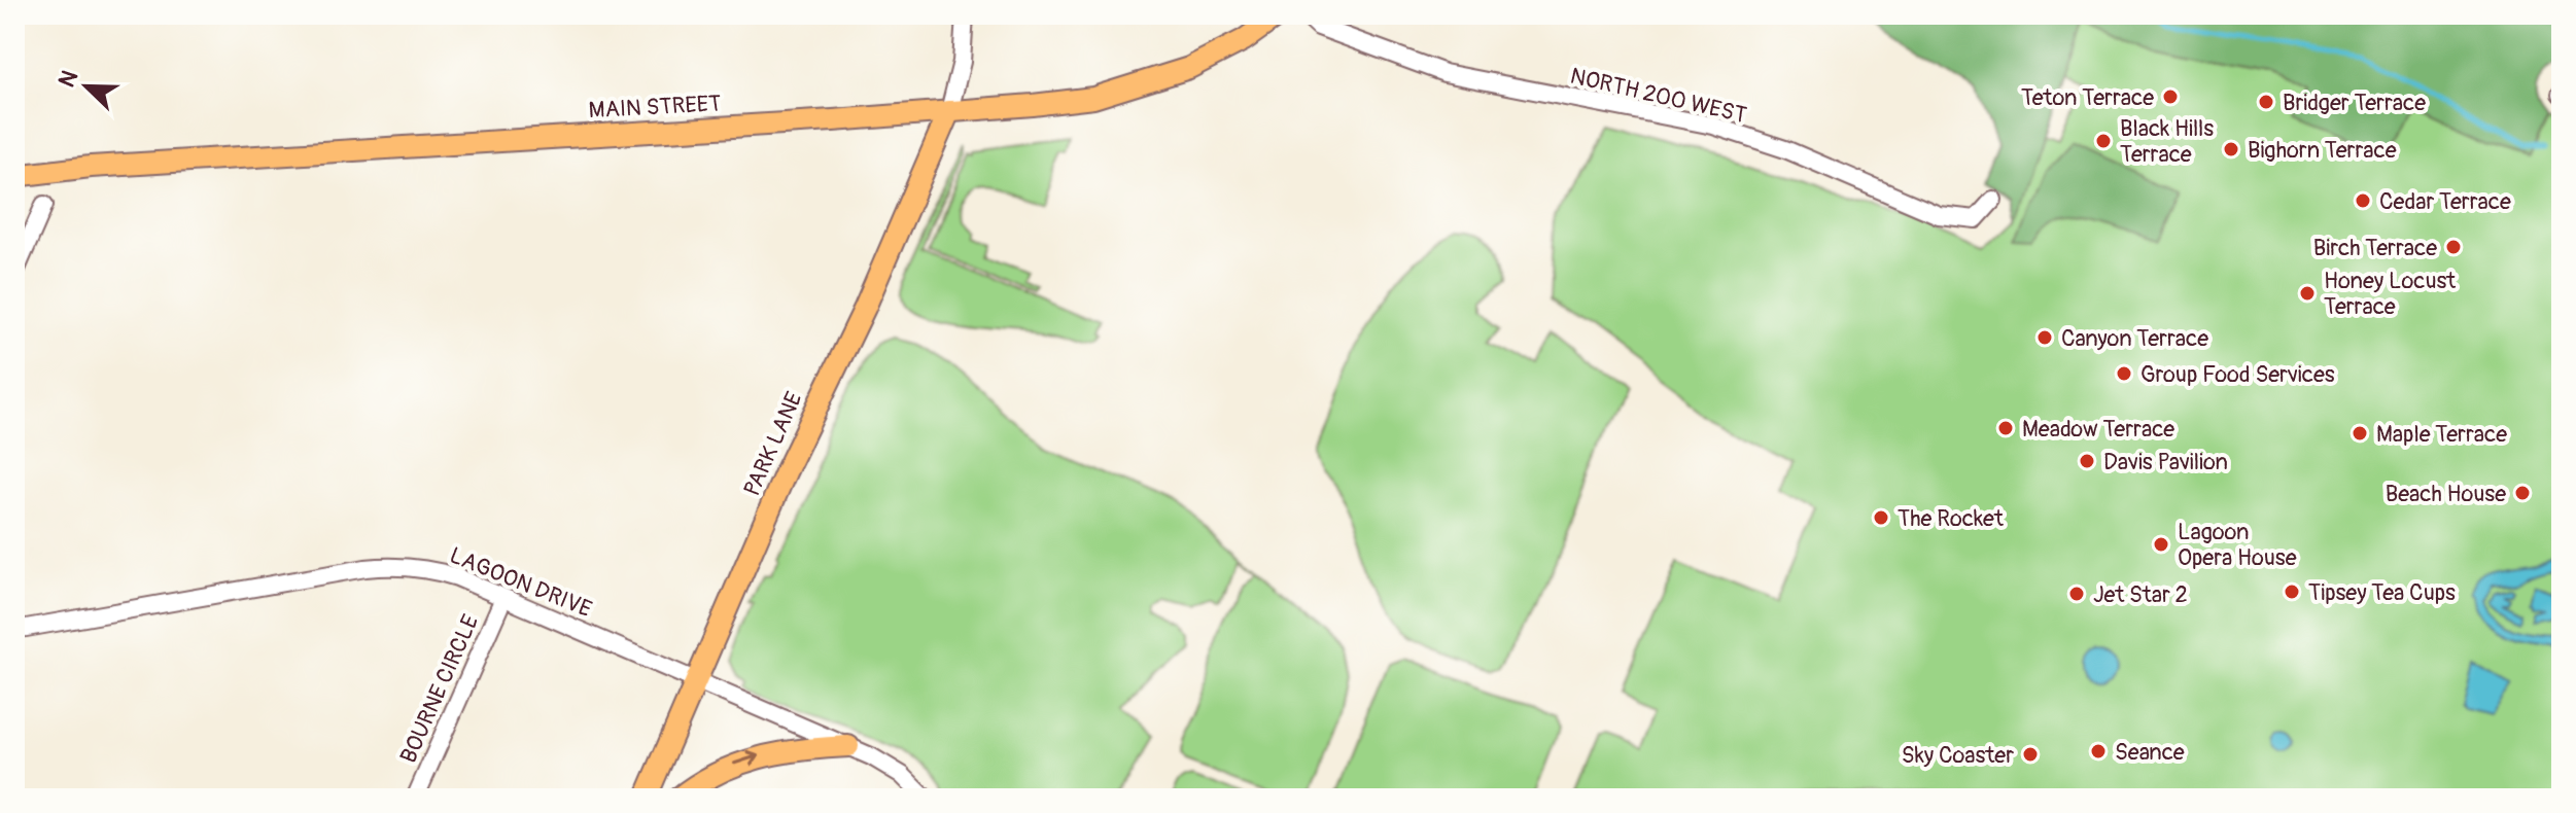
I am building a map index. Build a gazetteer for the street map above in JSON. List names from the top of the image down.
{
  "streets": {
    "main road": ["MAIN STREET", "PARK LANE"],
    "street": ["NORTH 200 WEST", "LAGOON DRIVE", "BOURNE CIRCLE"]
  },
  "crossings": [
    ["MAIN STREET", "PARK LANE"],
    ["PARK LANE", "LAGOON DRIVE"],
    ["LAGOON DRIVE", "BOURNE CIRCLE"]
  ],
  "places": [
    "Teton Terrace",
    "Bridger Terrace",
    "Black Hills Terrace",
    "Bighorn Terrace",
    "Cedar Terrace",
    "Birch Terrace",
    "Honey Locust Terrace",
    "Canyon Terrace",
    "Group Food Services",
    "Meadow Terrace",
    "Maple Terrace",
    "Davis Pavilion",
    "Beach House",
    "The Rocket",
    "Lagoon Opera House",
    "Tipsey Tea Cups",
    "Jet Star 2",
    "Seance",
    "Sky Coaster"
  ],
  "north": "top left"
}
